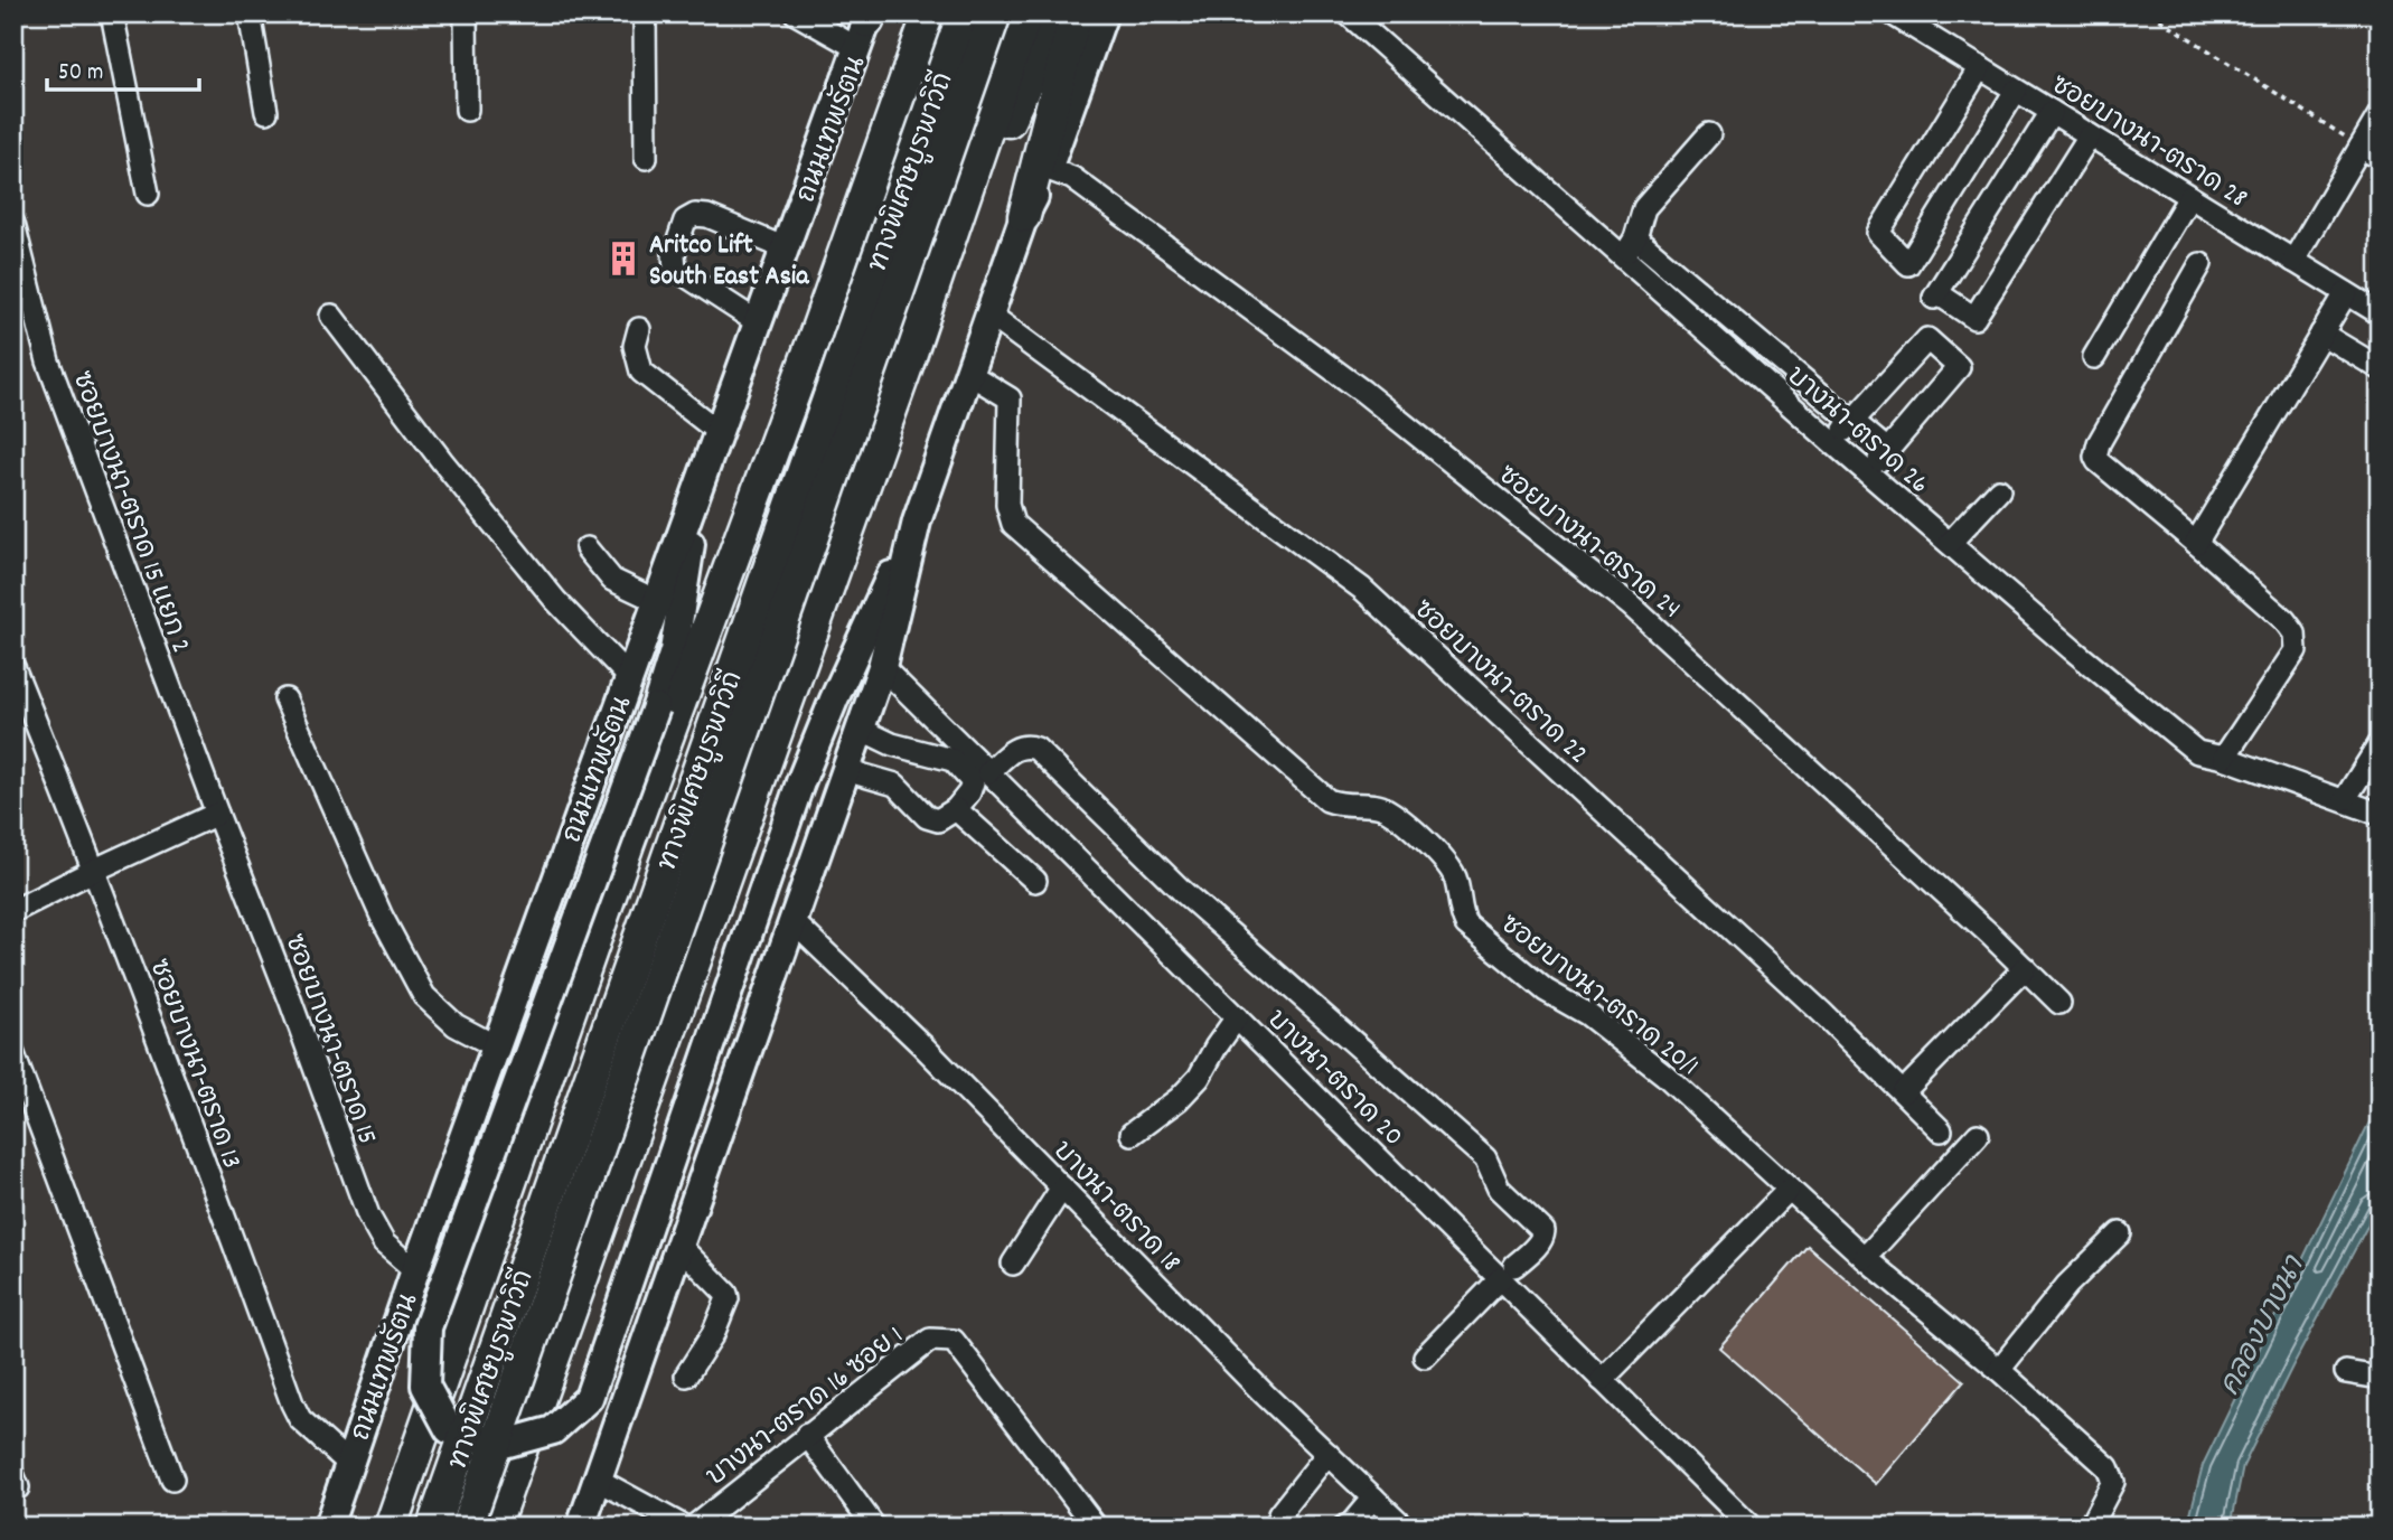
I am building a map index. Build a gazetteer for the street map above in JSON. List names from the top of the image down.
{
  "streets": {
    "highway": ["ถนนเทพรัตน", "ทางพิเศษบูรพาวิถี"],
    "street": [
      "ซอยบางนา-ตราด 28",
      "บางนา-ตราด 26",
      "ซอยบางนา-ตราด 15 แยก 2",
      "ซอยบางนา-ตราด 24",
      "ซอยบางนา-ตราด 22",
      "ซอยบางนา-ตราด 20/1",
      "ซอยบางนา-ตราด 15",
      "ซอยบางนา-ตราด 13",
      "บางนา-ตราด 20",
      "บางนา-ตราด 18",
      "บางนา-ตราด 16 ซอย 1"
    ]
  },
  "crossings": [
    ["ถนนเทพรัตน", "ซอยบางนา-ตราด 15"],
    ["ถนนเทพรัตน", "ซอยบางนา-ตราด 13"],
    ["ซอยบางนา-ตราด 15 แยก 2", "ซอยบางนา-ตราด 15"]
  ],
  "water": ["คลองบางนา"],
  "places": {
    "building": ["Aritco Lift South East Asia"]
  },
  "scale_bar": "50 m"
}
